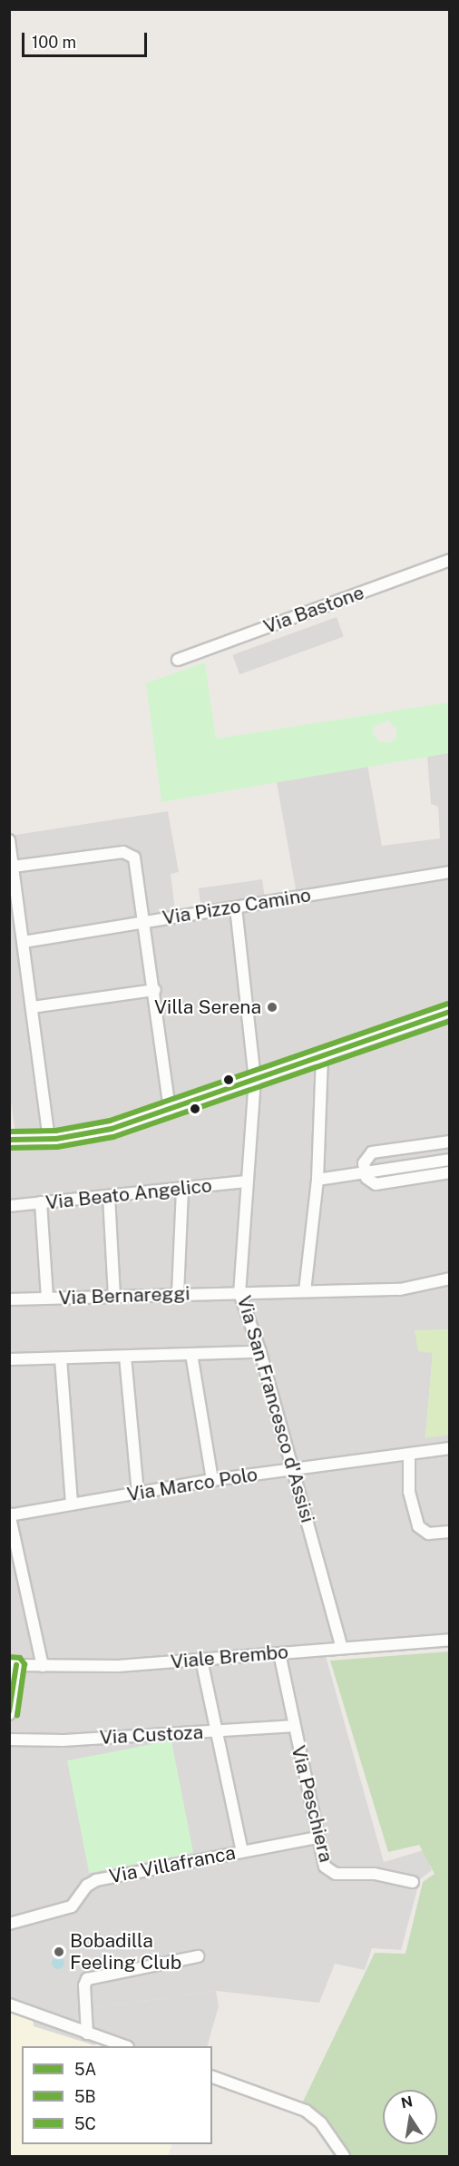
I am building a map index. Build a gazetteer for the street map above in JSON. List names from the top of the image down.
{
  "streets": {
    "street": [
      "Via Bastone",
      "Via Pizzo Camino",
      "Via Beato Angelico",
      "Via Bernareggi",
      "Via San Francesco d'Assisi",
      "Via Marco Polo",
      "Viale Brembo",
      "Via Custoza",
      "Via Peschiera",
      "Via Villafranca"
    ]
  },
  "crossings": [
    ["Via Pizzo Camino", "Via San Francesco d'Assisi"],
    ["Via Beato Angelico", "Via San Francesco d'Assisi"],
    ["Via Bernareggi", "Via San Francesco d'Assisi"],
    ["Via San Francesco d'Assisi", "Via Marco Polo"],
    ["Via San Francesco d'Assisi", "Viale Brembo"],
    ["Viale Brembo", "Via Peschiera"],
    ["Via Custoza", "Via Peschiera"],
    ["Via Peschiera", "Via Villafranca"]
  ],
  "places": ["Villa Serena", "Bobadilla Feeling Club"],
  "lines": ["transit line 5C", "transit line 5A", "transit line 5B"],
  "legend": ["5A", "5B", "5C"],
  "scale_bar": "100 m",
  "north": "top"
}
